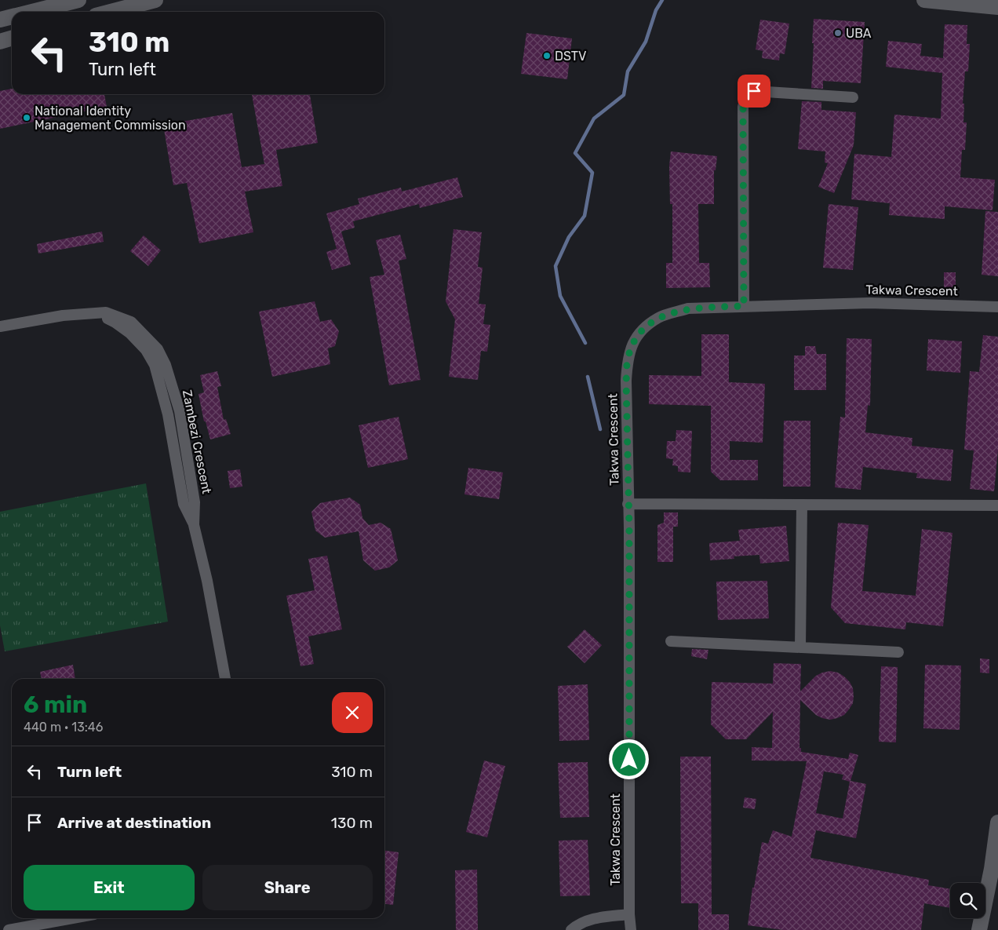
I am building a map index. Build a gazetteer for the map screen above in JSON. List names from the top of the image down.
{
  "streets": {
    "street": ["Takwa Crescent", "Zambezi Crescent"]
  },
  "places": ["UBA", "DSTV", "National Identity Management Commission"],
  "page": {
    "turn": ["310 m", "Turn left"],
    "heading": ["6 min", "440 m · 13:46"],
    "list": [
      {
        "name": "Turn left",
        "value": "310 m"
      },
      {
        "name": "Arrive at destination",
        "value": "130 m"
      }
    ],
    "buttons": ["Exit", "Share"]
  }
}
